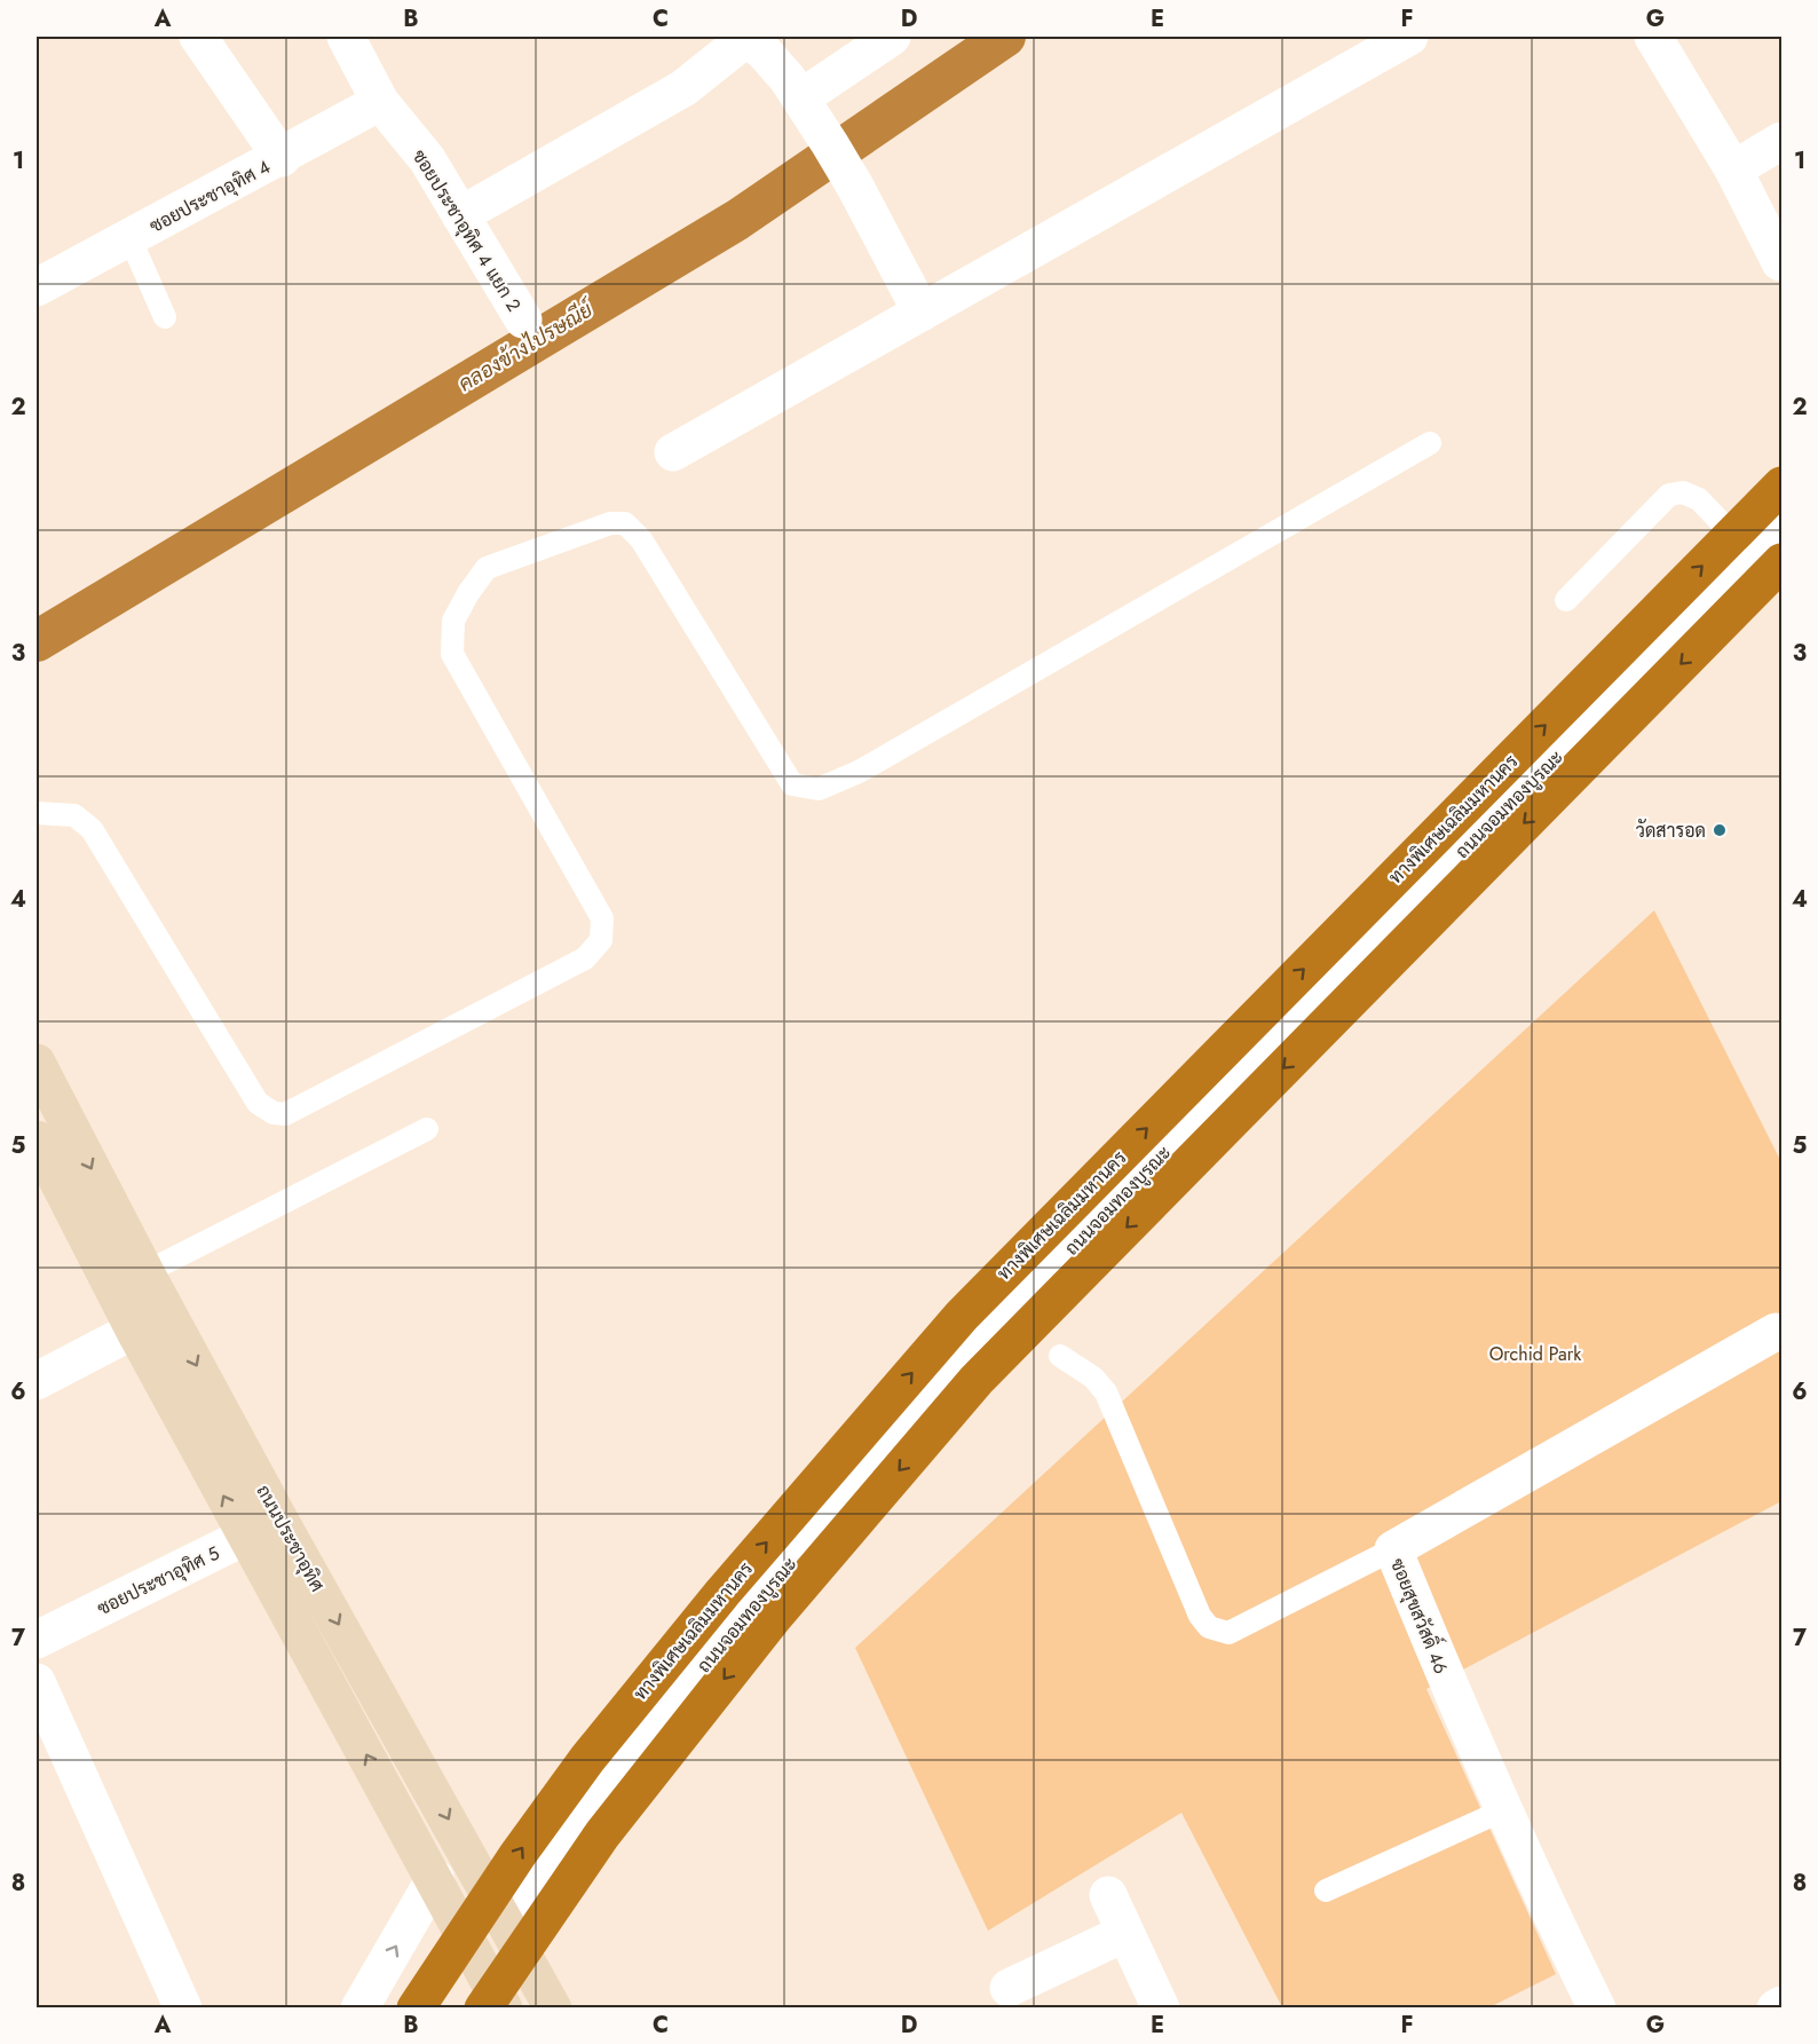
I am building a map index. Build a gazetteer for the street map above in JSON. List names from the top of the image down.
{
  "streets": {
    "highway": ["ทางพิเศษเฉลิมมหานคร"],
    "main road": ["ถนนประชาอุทิศ"],
    "street": [
      "ซอยประชาอุทิศ 4",
      "ซอยประชาอุทิศ 4 แยก 2",
      "ถนนจอมทองบูรณะ",
      "ซอยประชาอุทิศ 5",
      "ซอยสุขสวัสดิ์ 46"
    ]
  },
  "crossings": [
    ["ซอยประชาอุทิศ 4", "ซอยประชาอุทิศ 4 แยก 2"],
    ["ถนนจอมทองบูรณะ", "ถนนประชาอุทิศ"],
    ["ถนนประชาอุทิศ", "ซอยประชาอุทิศ 5"]
  ],
  "water": ["คลองข้างไปรษณีย์"],
  "parks": ["Orchid Park"],
  "places": ["วัดสารอด"],
  "grid": {
    "columns": [
      "A",
      "B",
      "C",
      "D",
      "E",
      "F",
      "G"
    ],
    "rows": [
      "1",
      "2",
      "3",
      "4",
      "5",
      "6",
      "7",
      "8"
    ]
  }
}
